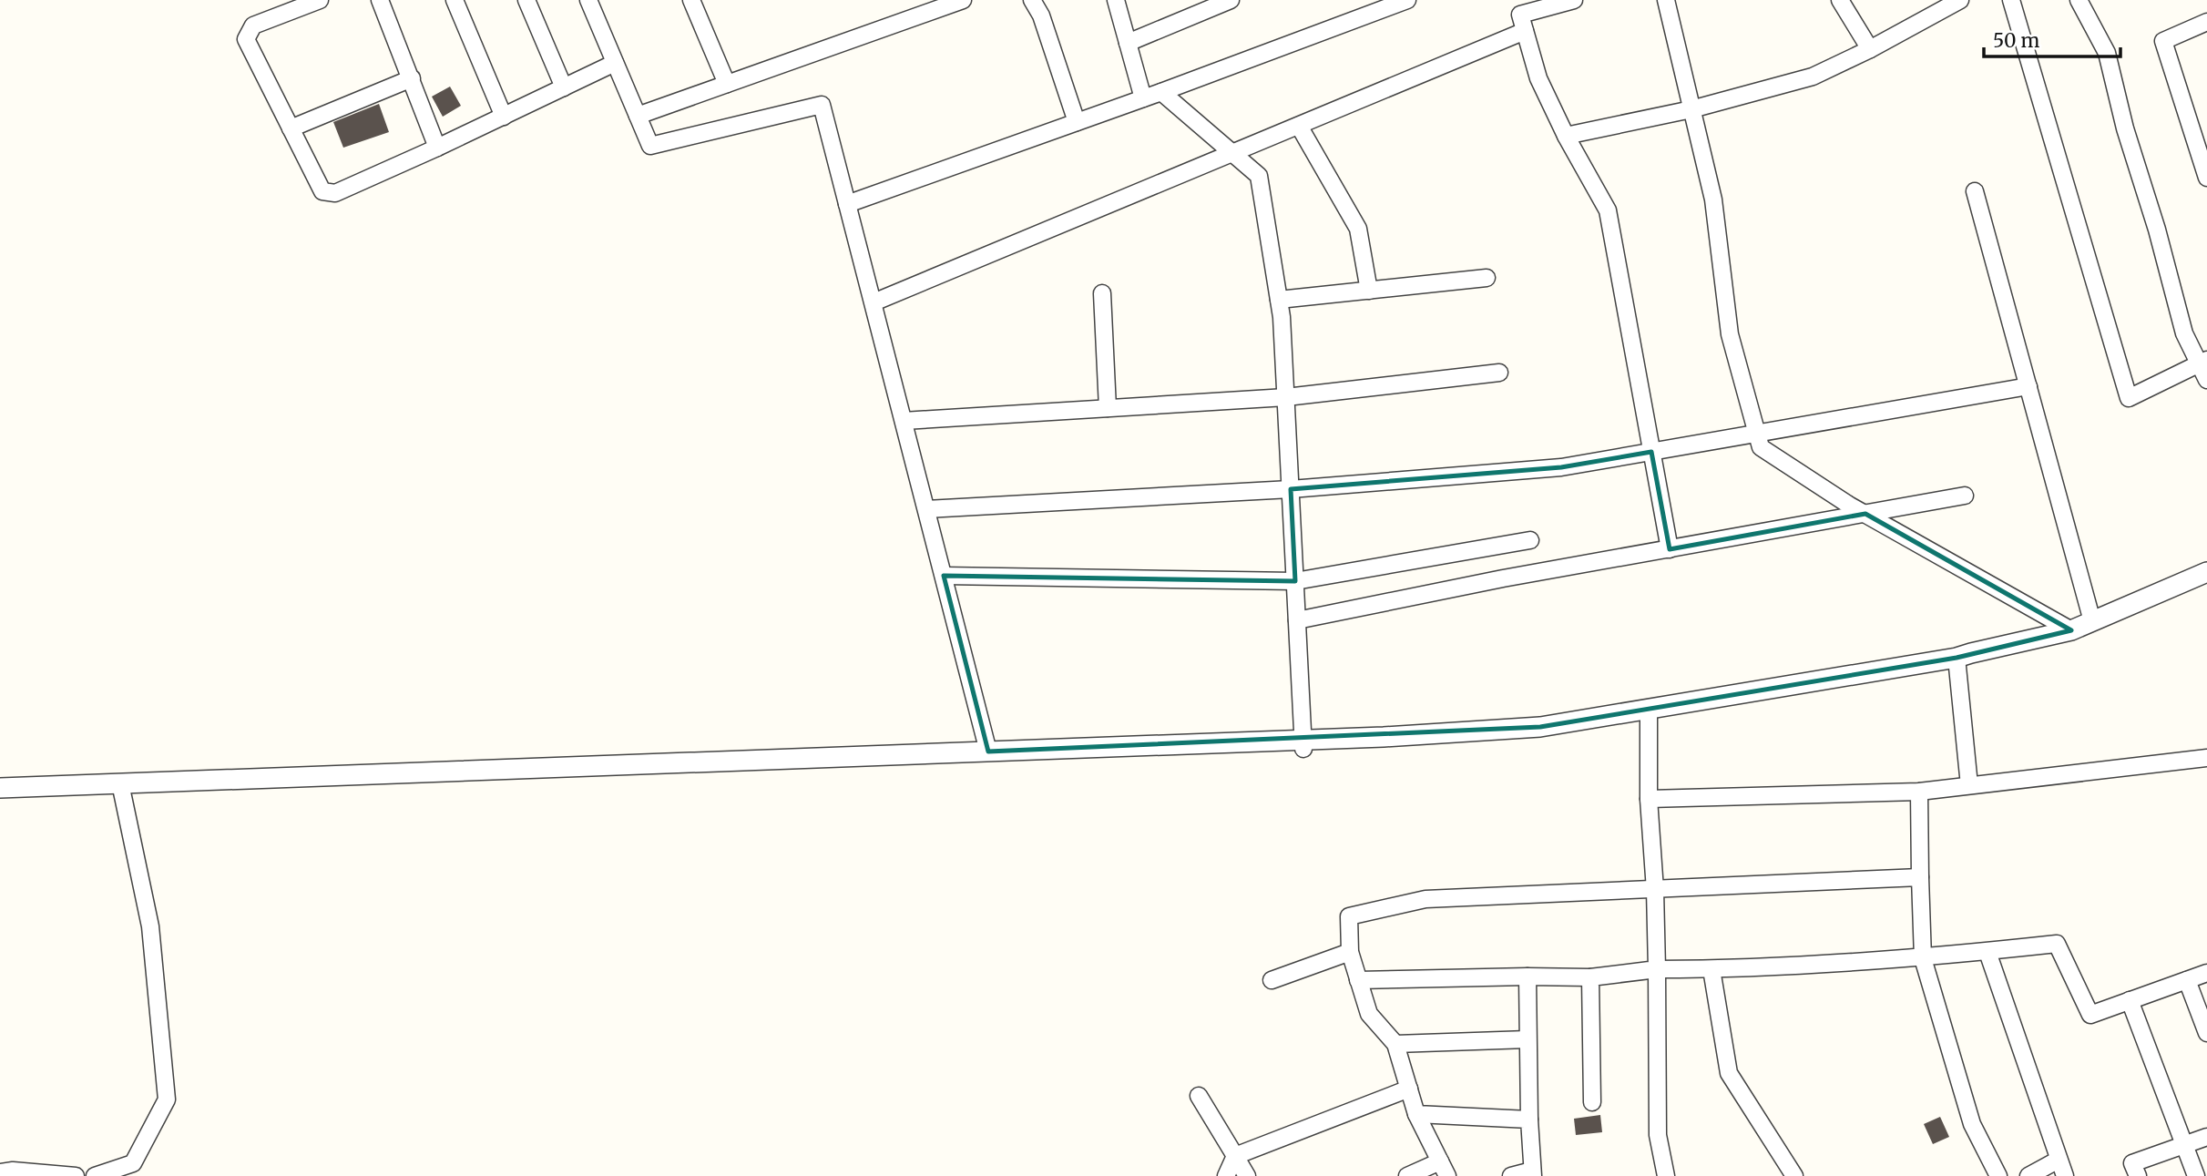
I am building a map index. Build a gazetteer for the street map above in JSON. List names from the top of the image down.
{
  "scale_bar": "50 m"
}
